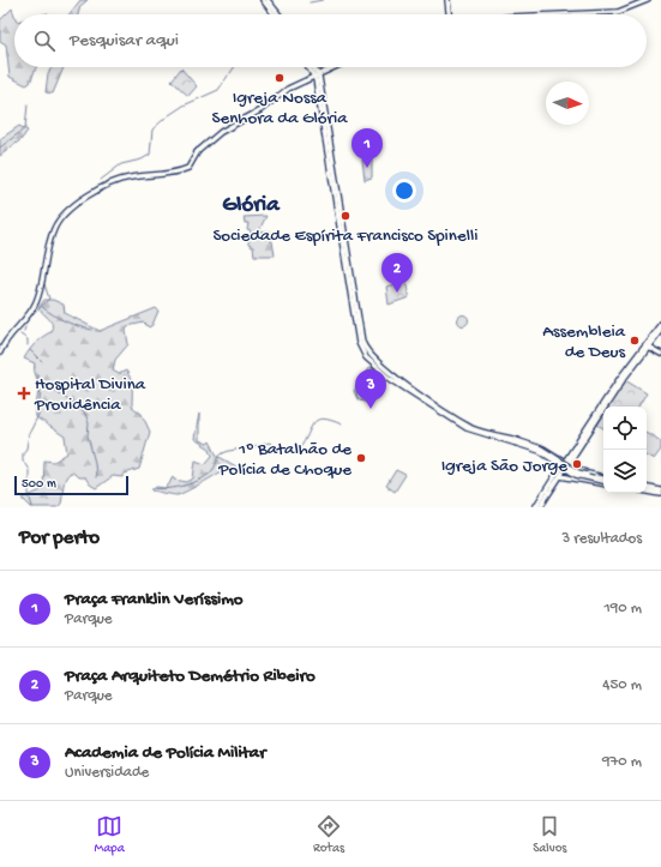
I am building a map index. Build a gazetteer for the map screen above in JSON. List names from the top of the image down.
{
  "districts": ["Glória"],
  "places": {
    "other": [
      "Igreja Nossa Senhora da Glória",
      "Sociedade Espírita Francisco Spinelli",
      "Assembleia de Deus",
      "1º Batalhão de Polícia de Choque",
      "Igreja São Jorge"
    ],
    "health": ["Hospital Divina Providência"]
  },
  "scale_bar": "500 m",
  "north": "right",
  "page": {
    "search": "Pesquisar aqui",
    "pins": ["1", "2", "3"],
    "scale": "500 m",
    "heading": ["Por perto", "3 resultados"],
    "list": [
      {
        "mark": "1",
        "name": "Praça Franklin Veríssimo",
        "note": "Parque",
        "value": "190 m"
      },
      {
        "mark": "2",
        "name": "Praça Arquiteto Demétrio Ribeiro",
        "note": "Parque",
        "value": "450 m"
      },
      {
        "mark": "3",
        "name": "Academia de Polícia Militar",
        "note": "Universidade",
        "value": "970 m"
      }
    ],
    "nav": ["Mapa", "Rotas", "Salvos"]
  }
}
